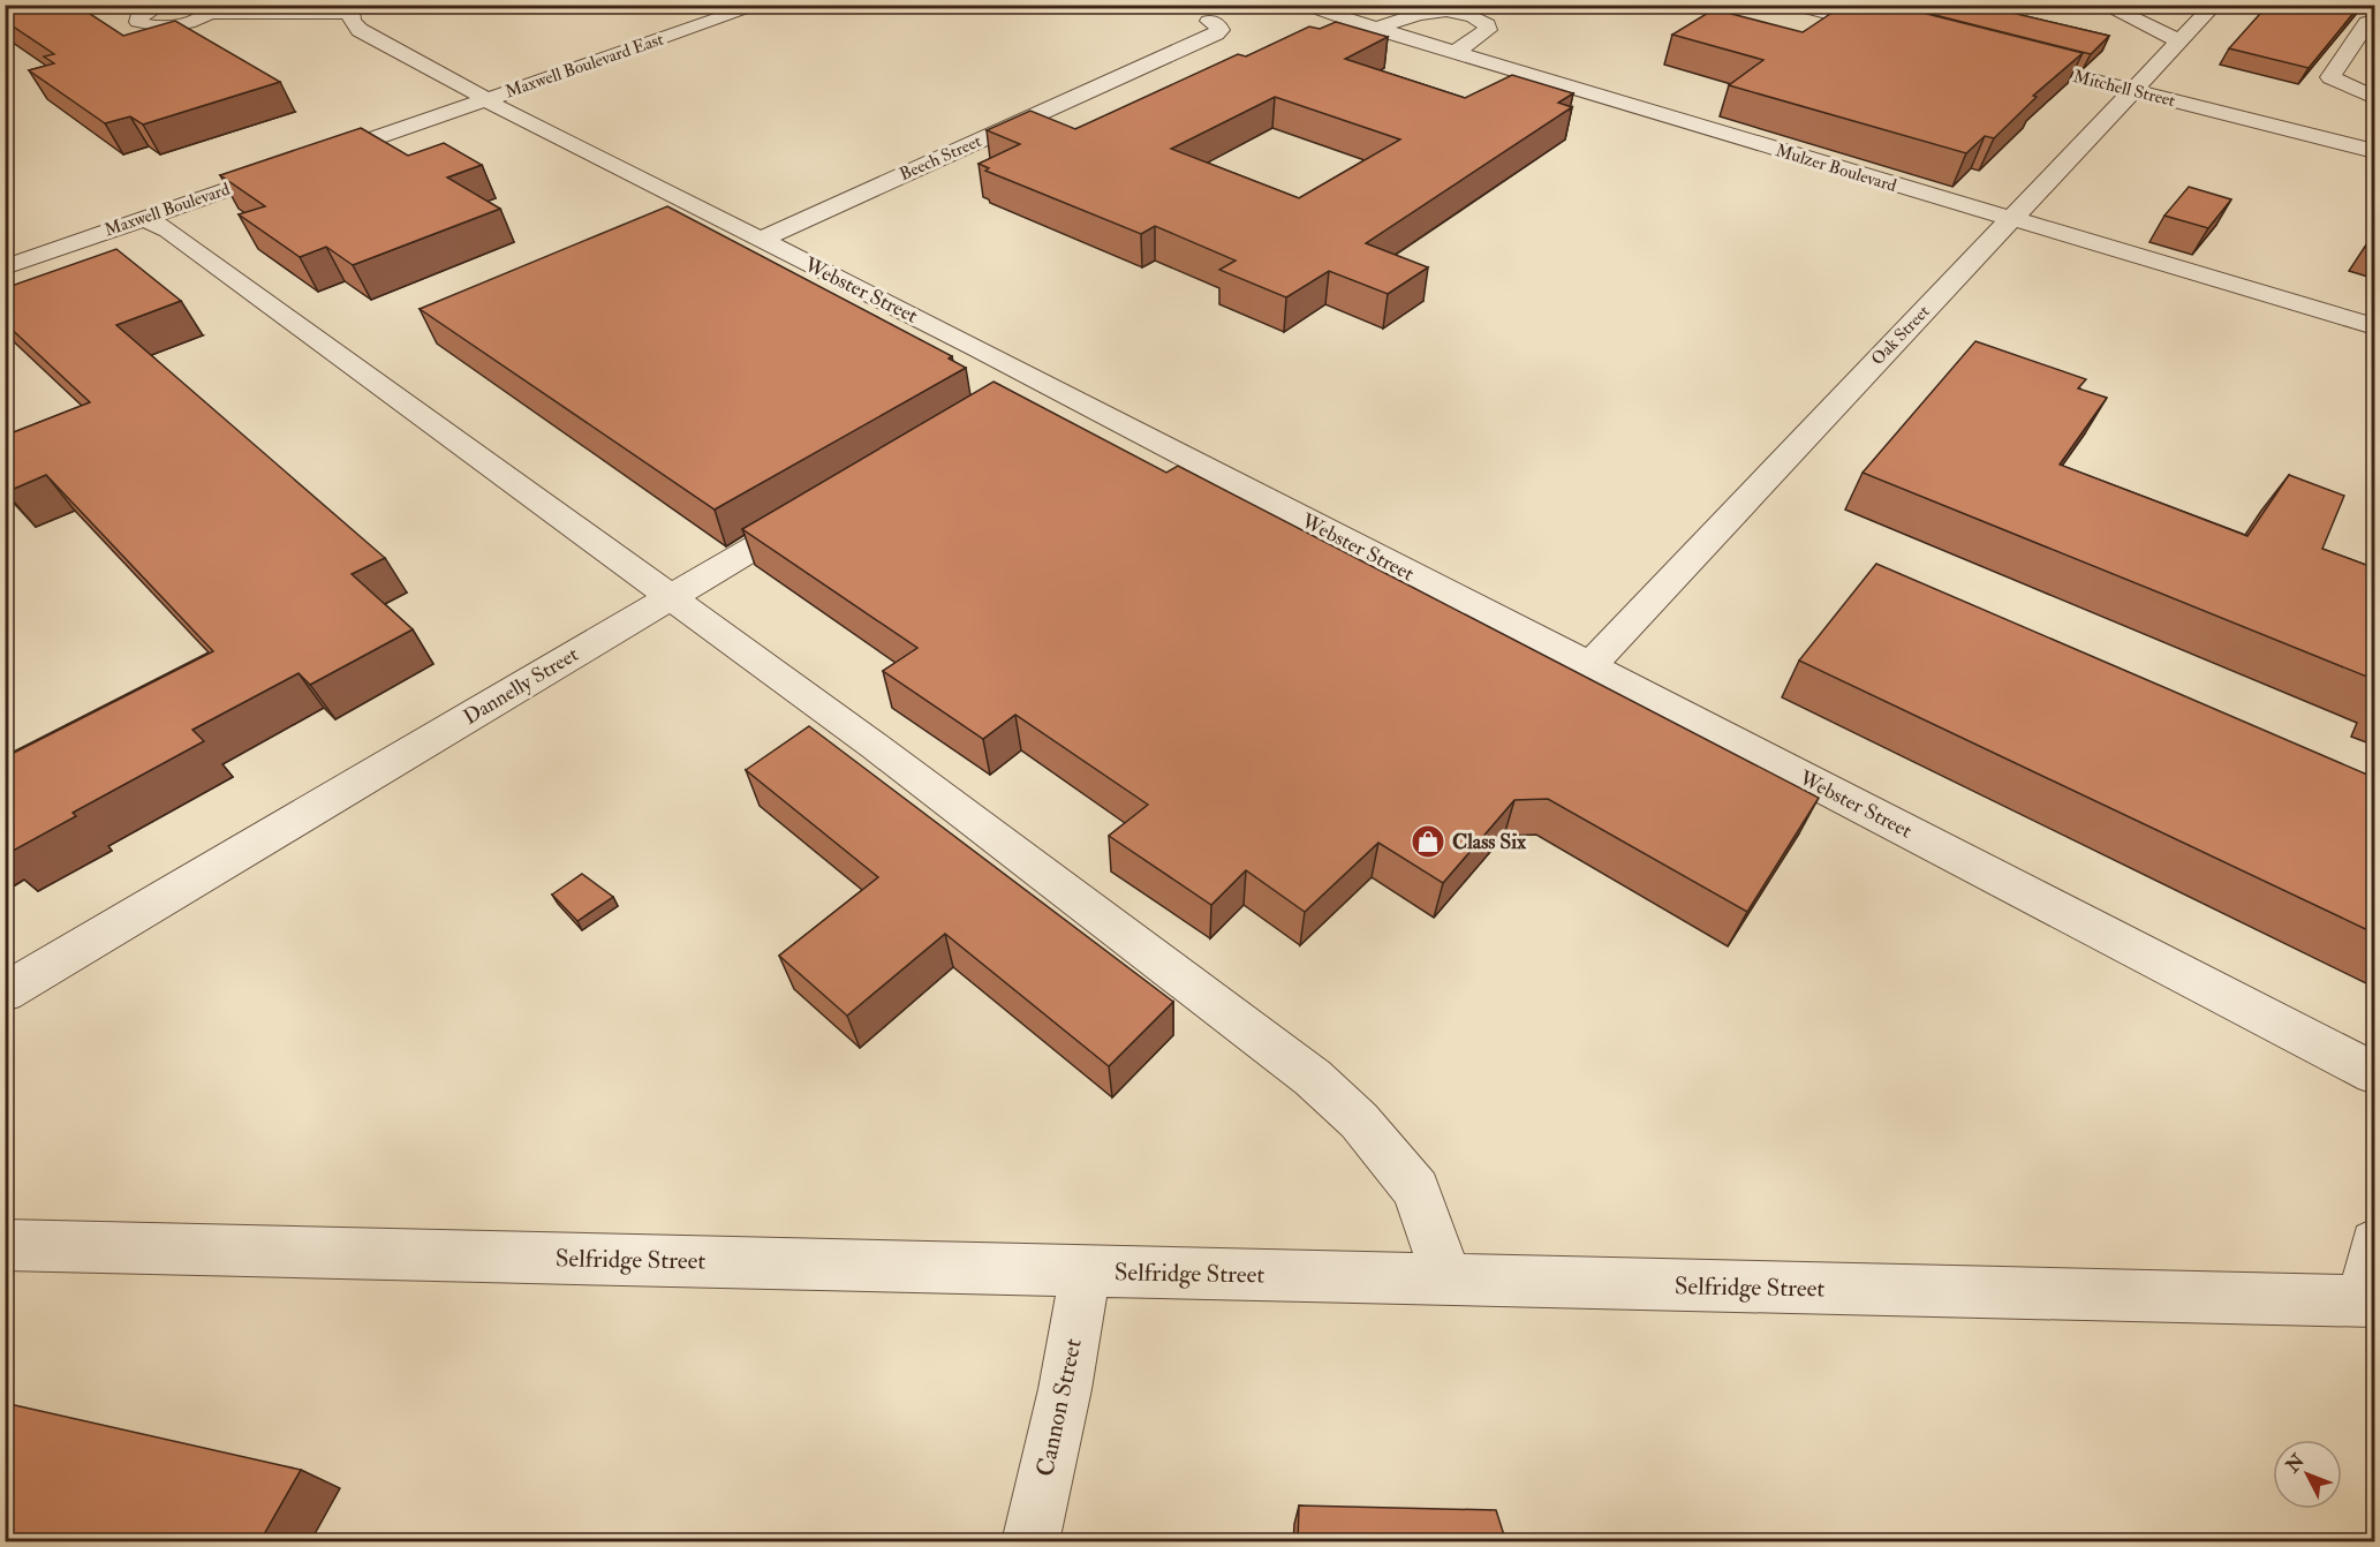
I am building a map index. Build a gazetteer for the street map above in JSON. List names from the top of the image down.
{
  "streets": {
    "street": [
      "Maxwell Boulevard East",
      "Mitchell Street",
      "Beech Street",
      "Mulzer Boulevard",
      "Maxwell Boulevard",
      "Webster Street",
      "Oak Street",
      "Dannelly Street",
      "Selfridge Street",
      "Cannon Street"
    ]
  },
  "crossings": [
    ["Maxwell Boulevard East", "Maxwell Boulevard"],
    ["Maxwell Boulevard East", "Webster Street"],
    ["Mitchell Street", "Oak Street"],
    ["Beech Street", "Webster Street"],
    ["Mulzer Boulevard", "Oak Street"],
    ["Maxwell Boulevard", "Webster Street"],
    ["Webster Street", "Oak Street"],
    ["Selfridge Street", "Cannon Street"]
  ],
  "places": {
    "shop": ["Class Six"]
  },
  "north": "top left"
}
